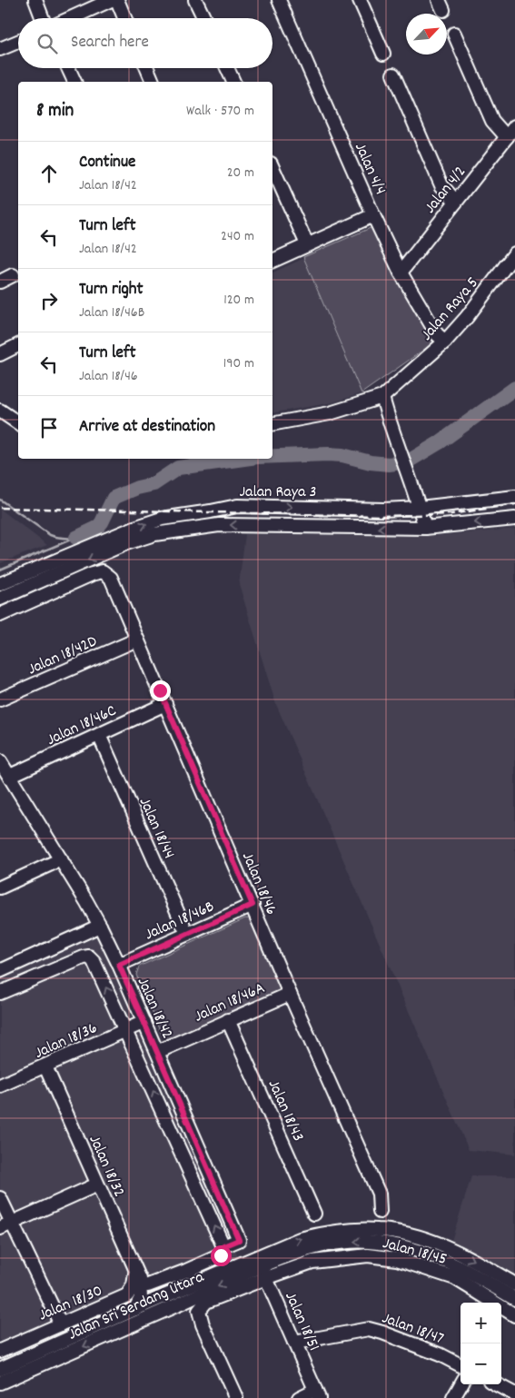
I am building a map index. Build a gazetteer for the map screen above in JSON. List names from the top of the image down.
{
  "streets": {
    "street": [
      "Jalan 4/4",
      "Jalan 4/2",
      "Jalan Raya 5",
      "Jalan Raya 3",
      "Jalan 18/42D",
      "Jalan 18/46C",
      "Jalan 18/44",
      "Jalan 18/46",
      "Jalan 18/46B",
      "Jalan 18/46A",
      "Jalan 18/42",
      "Jalan 18/36",
      "Jalan 18/43",
      "Jalan 18/32",
      "Jalan 18/45",
      "Jalan 18/30",
      "Jalan Sri Serdang Utara",
      "Jalan 18/51",
      "Jalan 18/47"
    ]
  },
  "crossings": [
    ["Jalan 4/4", "Jalan 4/2"],
    ["Jalan 4/4", "Jalan Raya 5"],
    ["Jalan 18/42D", "Jalan 18/46"],
    ["Jalan 18/46C", "Jalan 18/44"],
    ["Jalan 18/46C", "Jalan 18/46"],
    ["Jalan 18/46C", "Jalan 18/42"],
    ["Jalan 18/44", "Jalan 18/46B"],
    ["Jalan 18/46", "Jalan 18/46B"],
    ["Jalan 18/46", "Jalan 18/46A"],
    ["Jalan 18/46B", "Jalan 18/42"],
    ["Jalan 18/46A", "Jalan 18/42"],
    ["Jalan 18/46A", "Jalan 18/43"],
    ["Jalan 18/42", "Jalan 18/36"],
    ["Jalan 18/36", "Jalan 18/32"],
    ["Jalan 18/32", "Jalan 18/30"],
    ["Jalan 18/45", "Jalan Sri Serdang Utara"],
    ["Jalan 18/45", "Jalan 18/51"],
    ["Jalan Sri Serdang Utara", "Jalan 18/51"],
    ["Jalan 18/51", "Jalan 18/47"]
  ],
  "north": "top right",
  "page": {
    "search": "Search here",
    "heading": ["8 min", "Walk · 570 m"],
    "list": [
      ["Continue", "Jalan 18/42", "20 m"],
      ["Turn left", "Jalan 18/42", "240 m"],
      ["Turn right", "Jalan 18/46B", "120 m"],
      ["Turn left", "Jalan 18/46", "190 m"],
      "Arrive at destination"
    ],
    "map_buttons": ["+", "−"]
  }
}
